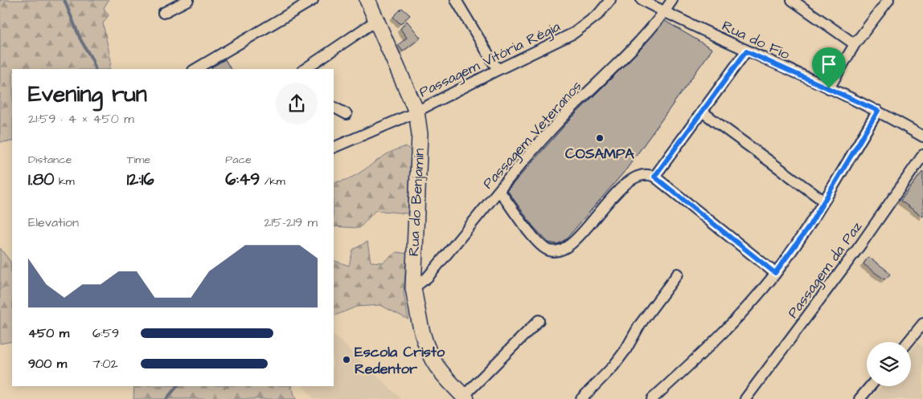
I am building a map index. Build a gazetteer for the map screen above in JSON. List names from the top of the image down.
{
  "streets": {
    "main road": ["Rua do Benjamin"],
    "street": [
      "Rua do Fio",
      "Passagem Vitória Régia",
      "Passagem Veteranos",
      "Passagem da Paz"
    ]
  },
  "crossings": [
    ["Rua do Fio", "Passagem Veteranos"],
    ["Passagem Vitória Régia", "Rua do Benjamin"],
    ["Passagem Veteranos", "Rua do Benjamin"]
  ],
  "places": ["COSAMPA", "Escola Cristo Redentor"],
  "page": {
    "heading": ["Evening run", "21:59 · 4 × 450 m"],
    "stats": [
      ["Distance", "1.80 km"],
      ["Time", "12:16"],
      ["Pace", "6:49 /km"]
    ],
    "chart": ["Elevation", "215–219 m"],
    "list": [
      {
        "name": "450 m",
        "note": "6:59"
      },
      {
        "name": "900 m",
        "note": "7:02"
      }
    ]
  }
}
